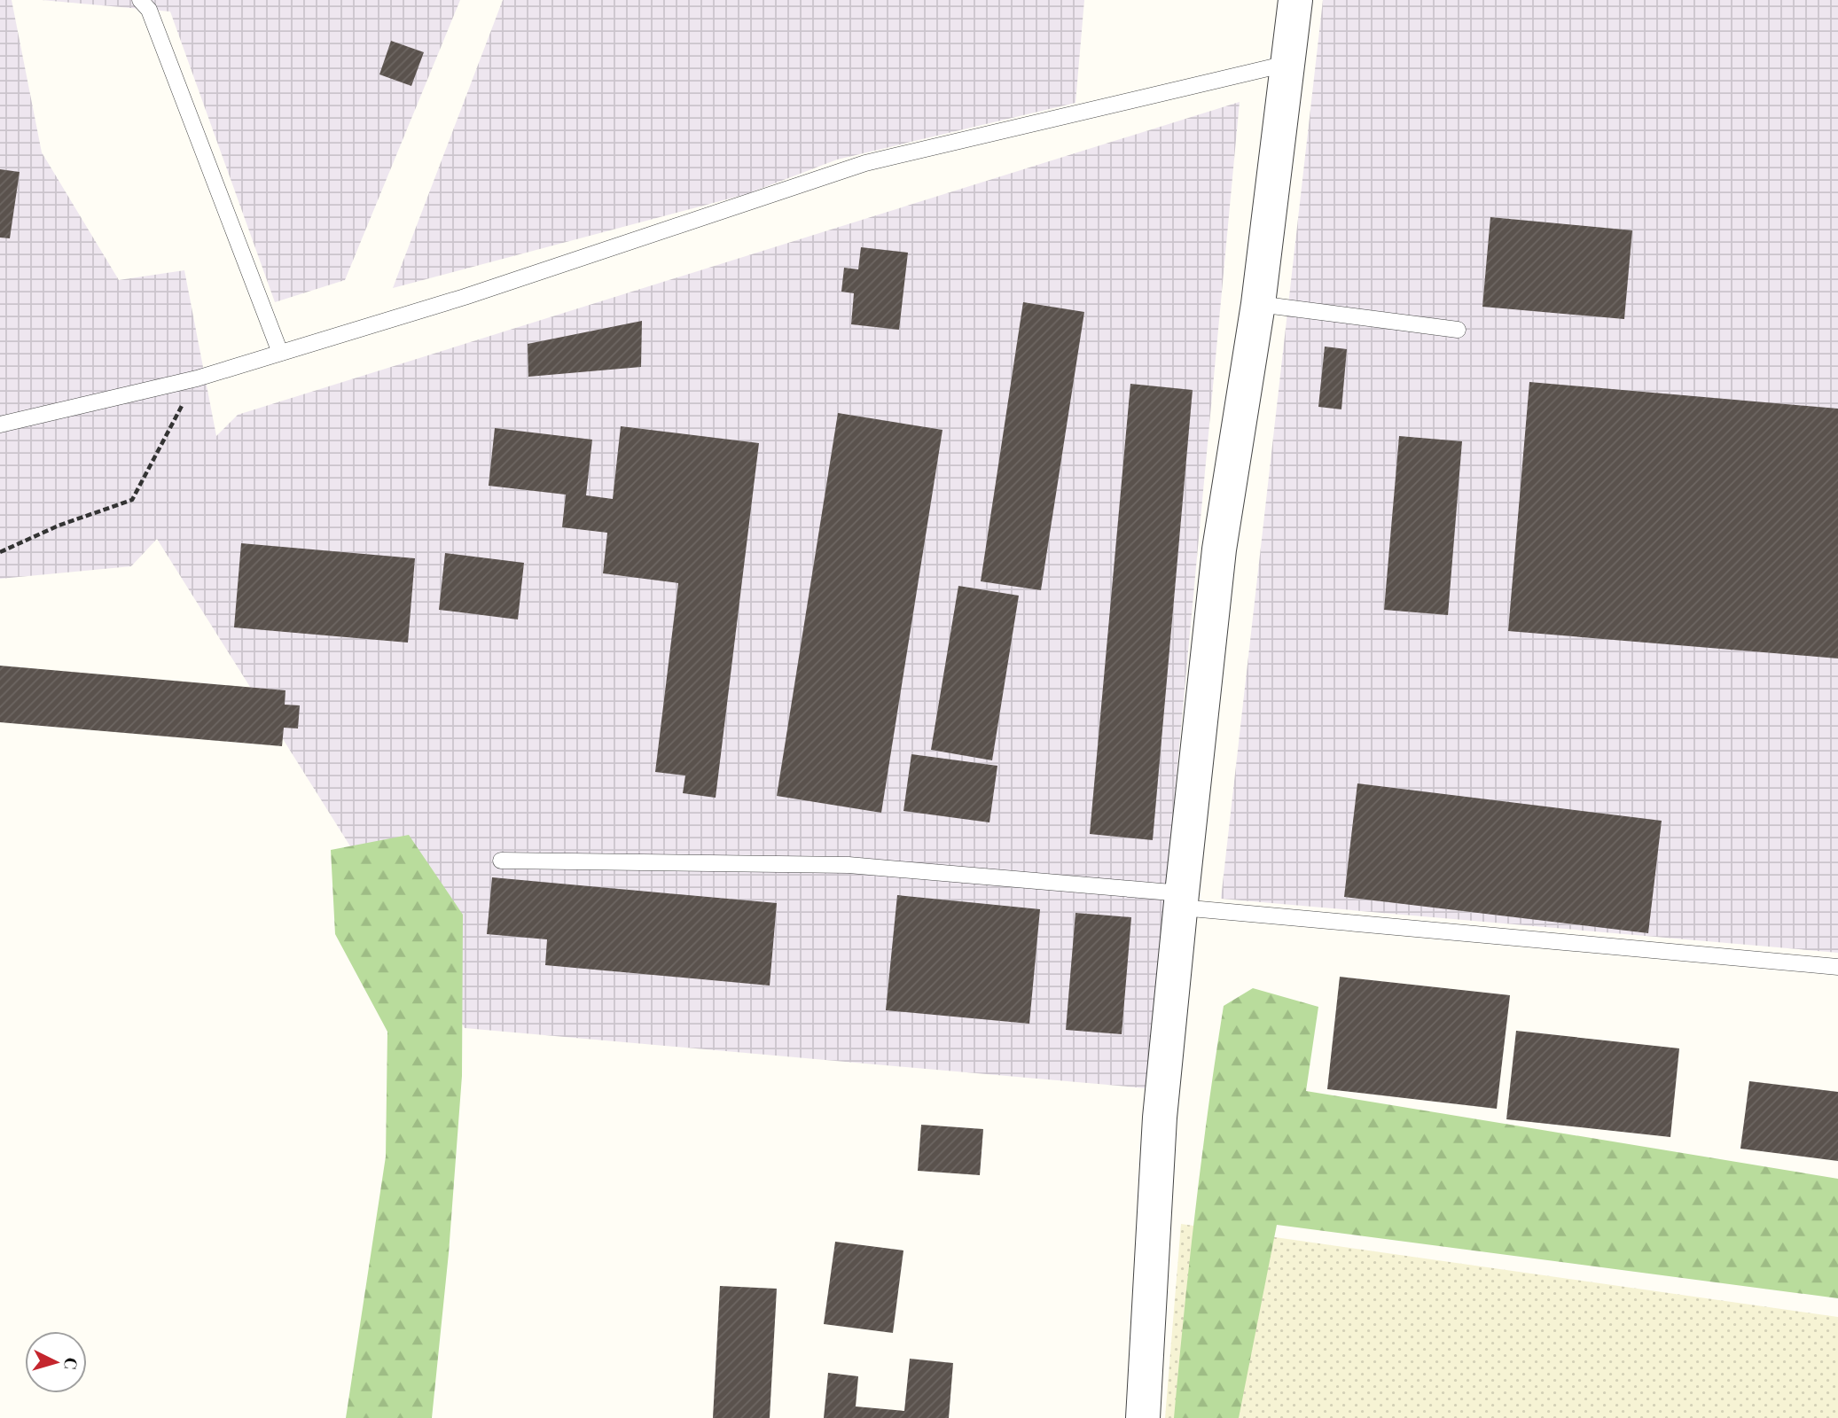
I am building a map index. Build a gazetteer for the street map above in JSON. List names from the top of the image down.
{
  "north": "right"
}
